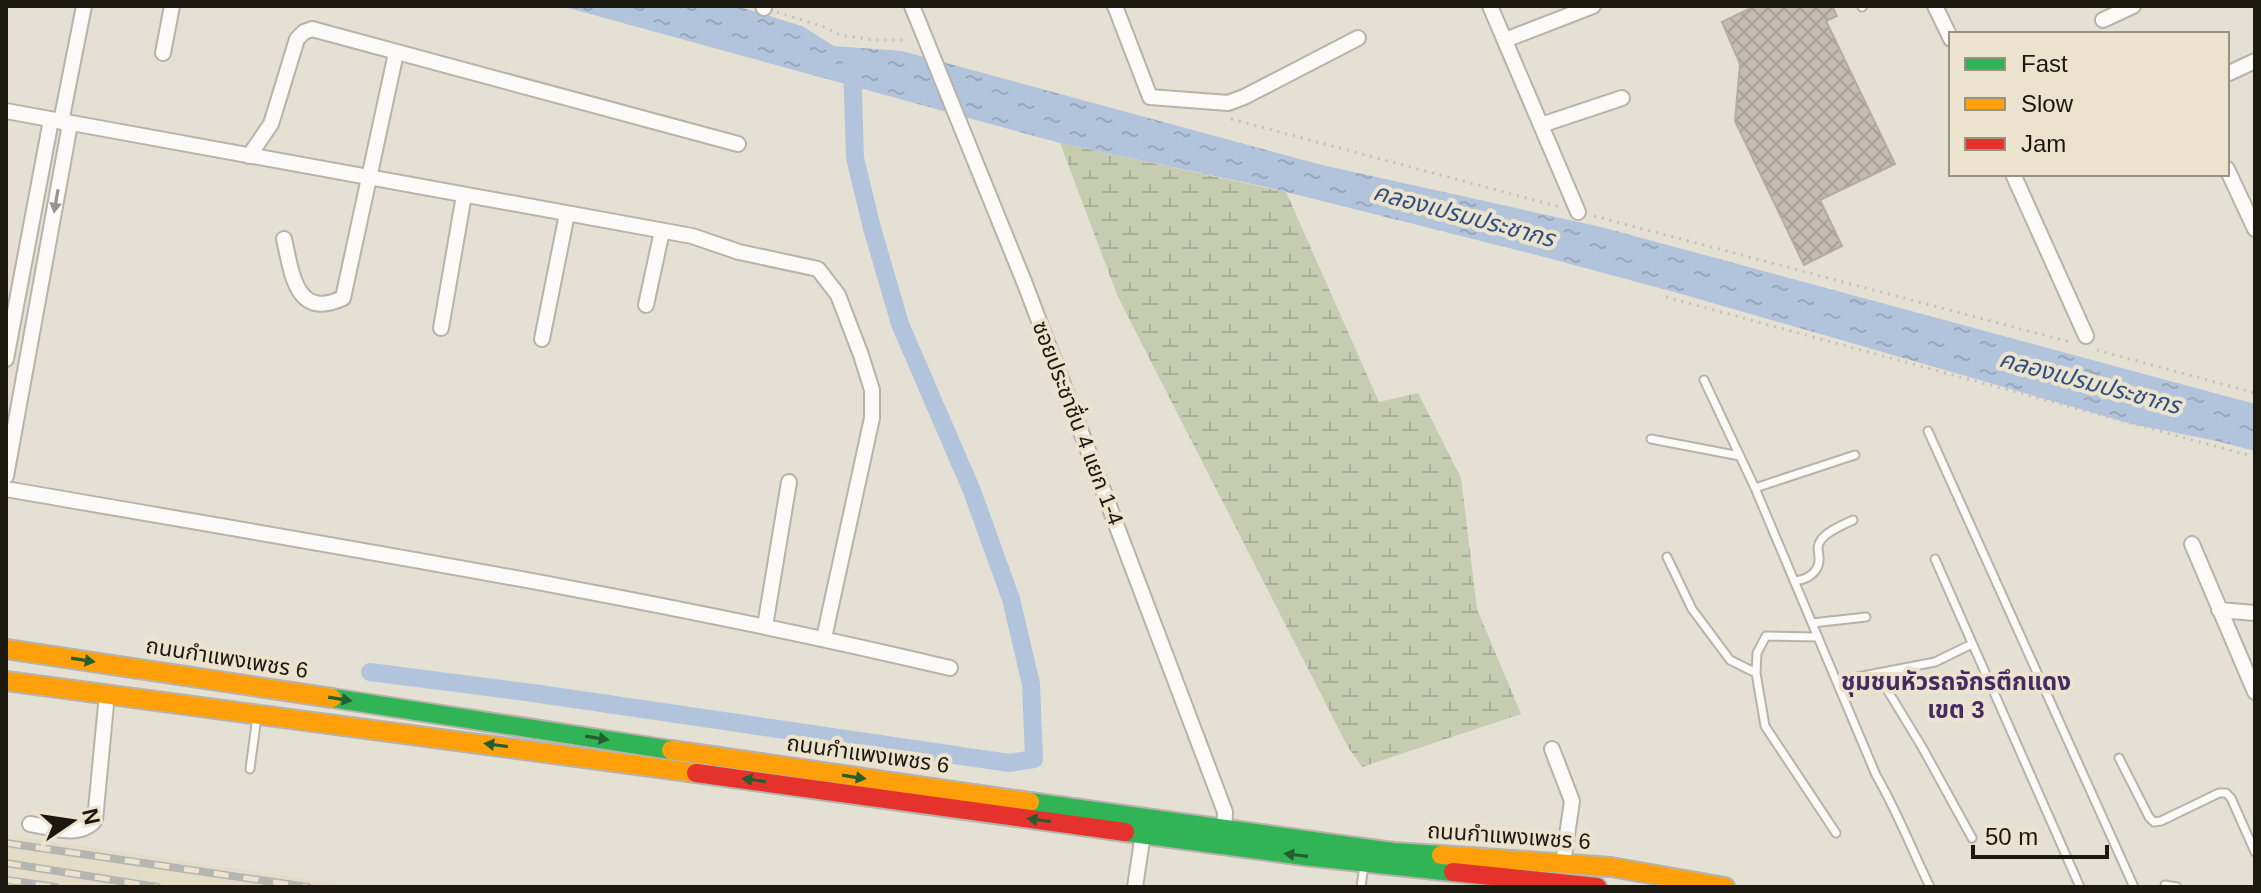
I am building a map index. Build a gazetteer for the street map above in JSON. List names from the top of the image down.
{
  "streets": {
    "street": ["ซอยประชาชื่น 4 แยก 1-4", "ถนนกำแพงเพชร 6"]
  },
  "crossings": [
    ["ซอยประชาชื่น 4 แยก 1-4", "ถนนกำแพงเพชร 6"]
  ],
  "districts": ["ชุมชนหัวรถจักรตึกแดง เขต 3"],
  "water": ["คลองเปรมประชากร"],
  "legend": ["Fast", "Slow", "Jam"],
  "scale_bar": "50 m",
  "north": "right"
}
